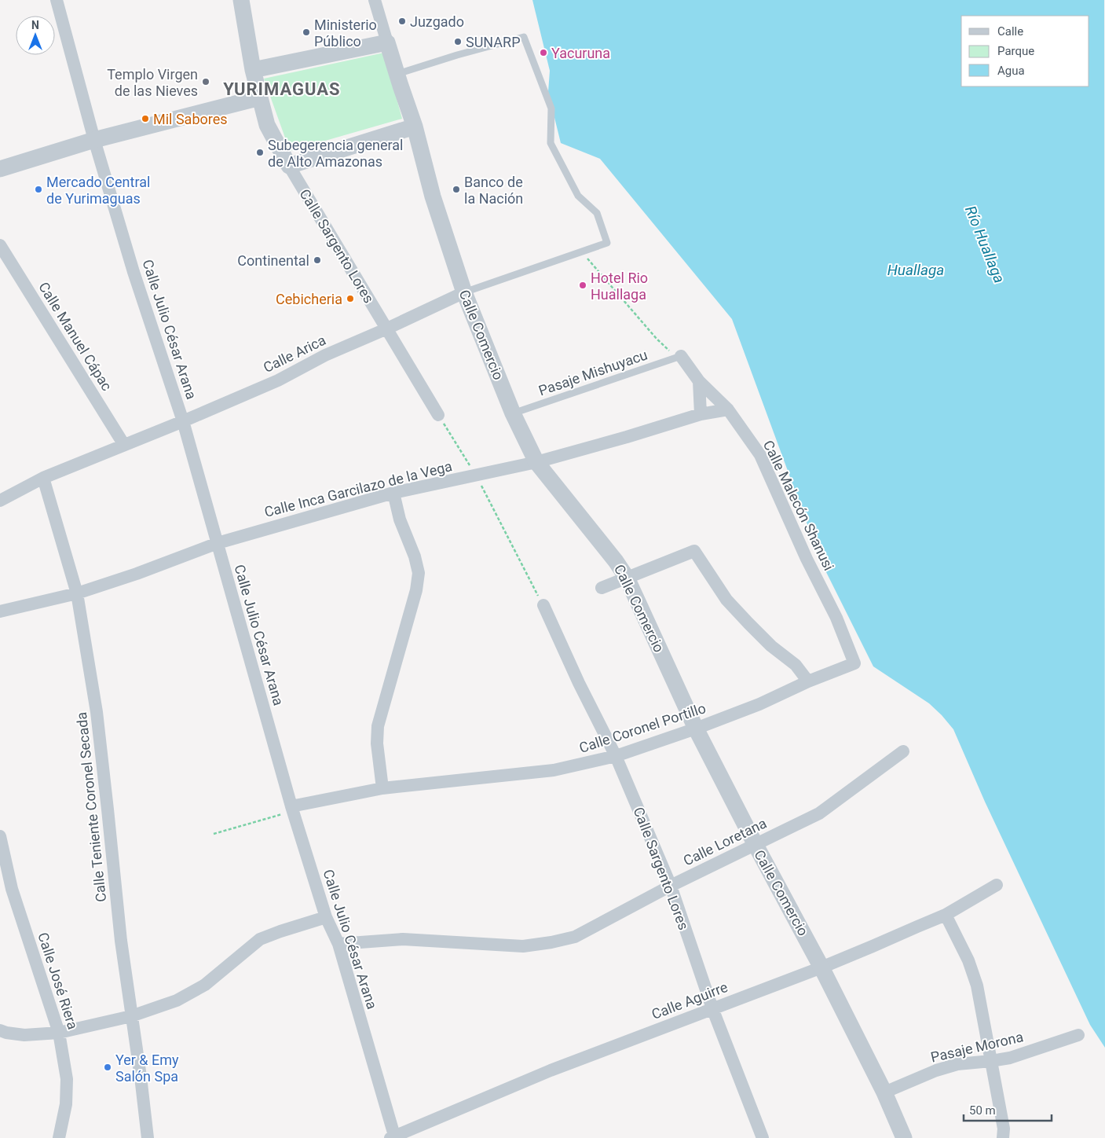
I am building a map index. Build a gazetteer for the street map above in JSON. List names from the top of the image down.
{
  "streets": {
    "street": [
      "Calle Sargento Lores",
      "Calle Julio César Arana",
      "Calle Comercio",
      "Calle Manuel Cápac",
      "Calle Arica",
      "Calle Inca Garcilazo de la Vega",
      "Calle Malecón Shanusi",
      "Calle Coronel Portillo",
      "Calle Teniente Coronel Secada",
      "Calle Loretana",
      "Calle José Riera",
      "Calle Aguirre",
      "Pasaje Morona"
    ],
    "lane": ["Pasaje Mishuyacu"]
  },
  "crossings": [
    ["Calle Sargento Lores", "Calle Arica"],
    ["Calle Sargento Lores", "Calle Coronel Portillo"],
    ["Calle Sargento Lores", "Calle Loretana"],
    ["Calle Sargento Lores", "Calle Aguirre"],
    ["Calle Julio César Arana", "Calle Arica"],
    ["Calle Julio César Arana", "Calle Inca Garcilazo de la Vega"],
    ["Calle Julio César Arana", "Calle Coronel Portillo"],
    ["Calle Julio César Arana", "Calle Loretana"],
    ["Calle Julio César Arana", "Calle Aguirre"],
    ["Calle Comercio", "Calle Arica"],
    ["Calle Comercio", "Pasaje Mishuyacu"],
    ["Calle Comercio", "Calle Inca Garcilazo de la Vega"],
    ["Calle Comercio", "Calle Coronel Portillo"],
    ["Calle Comercio", "Calle Loretana"],
    ["Calle Comercio", "Calle Aguirre"],
    ["Calle Comercio", "Pasaje Morona"],
    ["Calle Manuel Cápac", "Calle Arica"],
    ["Calle Arica", "Calle Teniente Coronel Secada"],
    ["Pasaje Mishuyacu", "Calle Malecón Shanusi"],
    ["Calle Inca Garcilazo de la Vega", "Calle Malecón Shanusi"],
    ["Calle Inca Garcilazo de la Vega", "Calle Teniente Coronel Secada"],
    ["Calle Malecón Shanusi", "Calle Coronel Portillo"]
  ],
  "districts": ["YURIMAGUAS"],
  "water": ["Río Huallaga", "Huallaga"],
  "places": [
    "Juzgado",
    "Ministerio Público",
    "SUNARP",
    "Yacuruna",
    "Templo Virgen de las Nieves",
    "Mil Sabores",
    "Subegerencia general de Alto Amazonas",
    "Mercado Central de Yurimaguas",
    "Banco de la Nación",
    "Continental",
    "Hotel Rio Huallaga",
    "Cebicheria",
    "Yer & Emy Salón Spa"
  ],
  "legend": ["Calle", "Parque", "Agua"],
  "scale_bar": "50 m",
  "north": "top"
}
